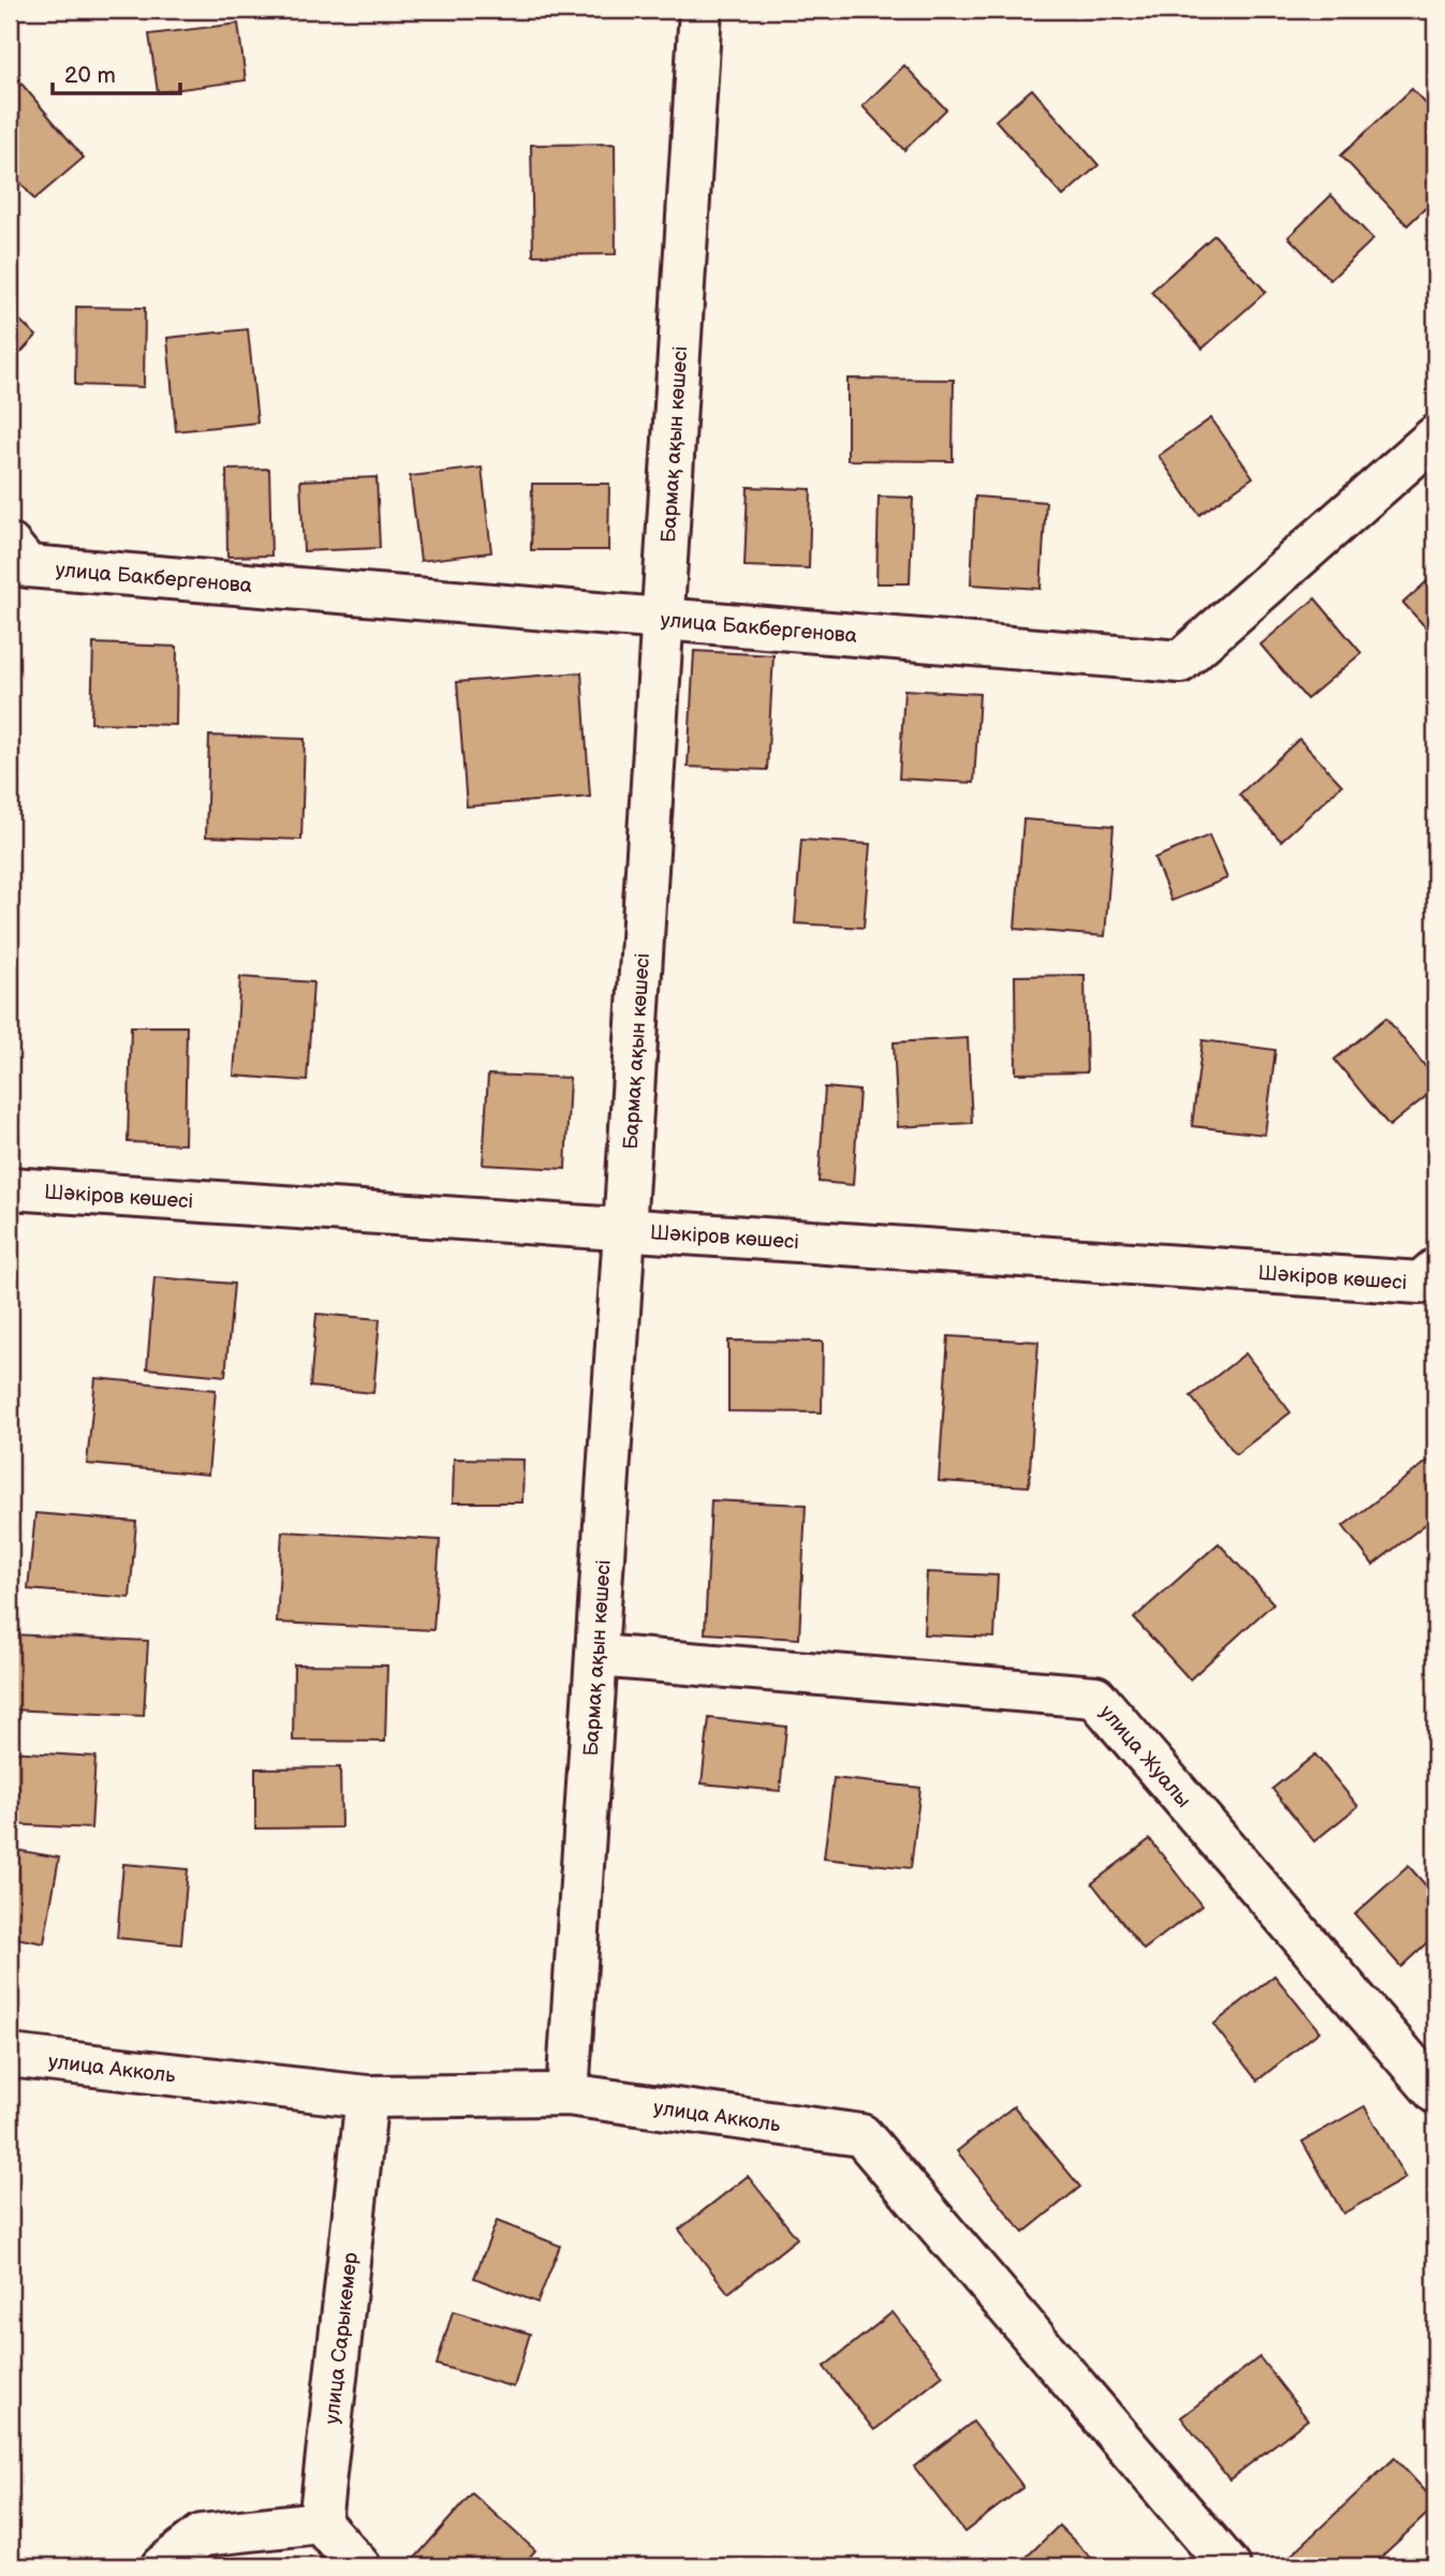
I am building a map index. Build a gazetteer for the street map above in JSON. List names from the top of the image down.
{
  "streets": {
    "street": [
      "Бармақ ақын көшесі",
      "улица Бакбергенова",
      "Шәкіров көшесі",
      "улица Жуалы",
      "улица Акколь",
      "улица Сарыкемер"
    ]
  },
  "crossings": [
    ["Бармақ ақын көшесі", "улица Бакбергенова"],
    ["Бармақ ақын көшесі", "Шәкіров көшесі"],
    ["Бармақ ақын көшесі", "улица Жуалы"],
    ["Бармақ ақын көшесі", "улица Акколь"],
    ["улица Акколь", "улица Сарыкемер"]
  ],
  "scale_bar": "20 m"
}
